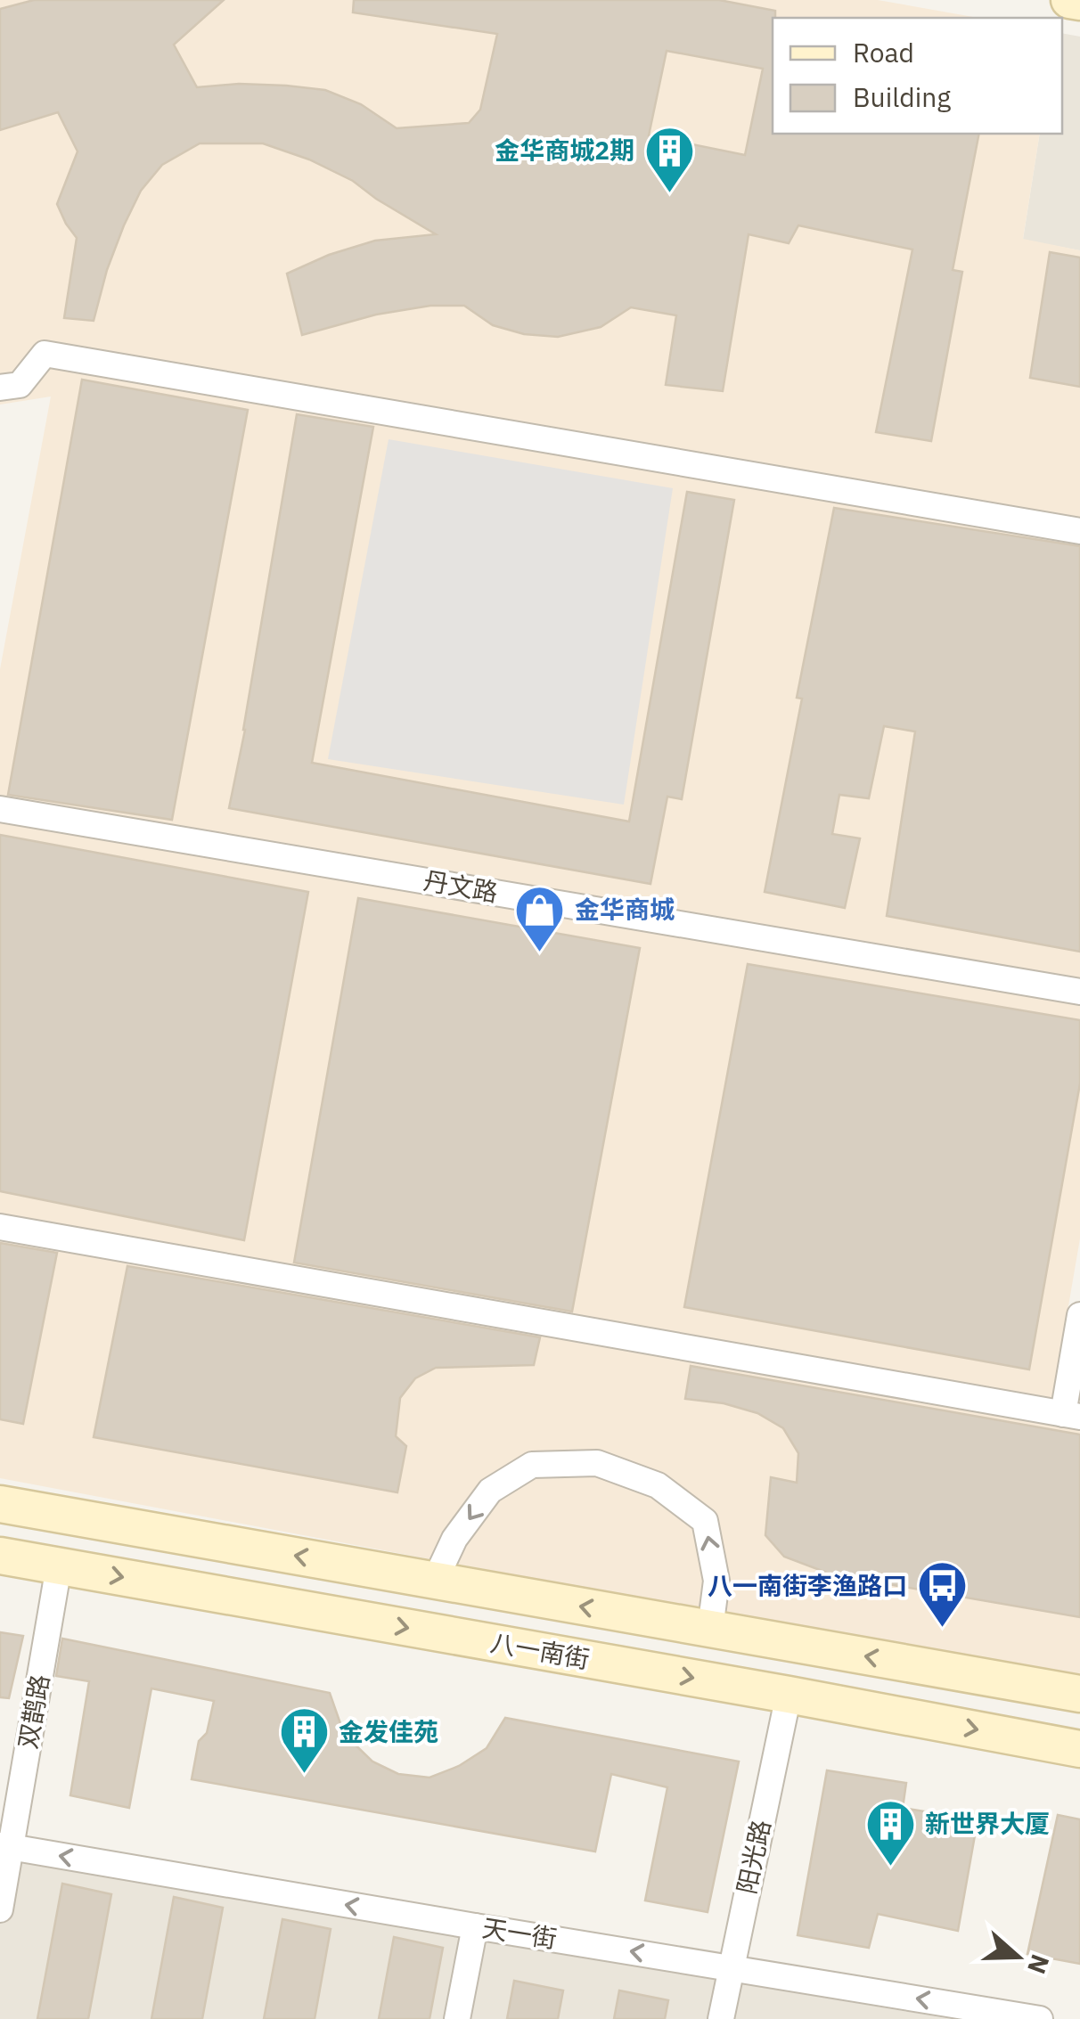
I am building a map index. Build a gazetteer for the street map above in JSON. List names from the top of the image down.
{
  "streets": {
    "main road": ["八一南街"],
    "street": [
      "丹文路",
      "双鹊路",
      "阳光路",
      "天一街"
    ]
  },
  "crossings": [
    ["八一南街", "双鹊路"],
    ["八一南街", "阳光路"],
    ["双鹊路", "天一街"],
    ["阳光路", "天一街"]
  ],
  "one_way": ["天一街"],
  "places": {
    "building": ["金华商城2期", "金发佳苑", "新世界大厦"],
    "shop": ["金华商城"],
    "bus stop": ["八一南街李渔路口"]
  },
  "legend": ["Road", "Building"],
  "north": "right"
}
